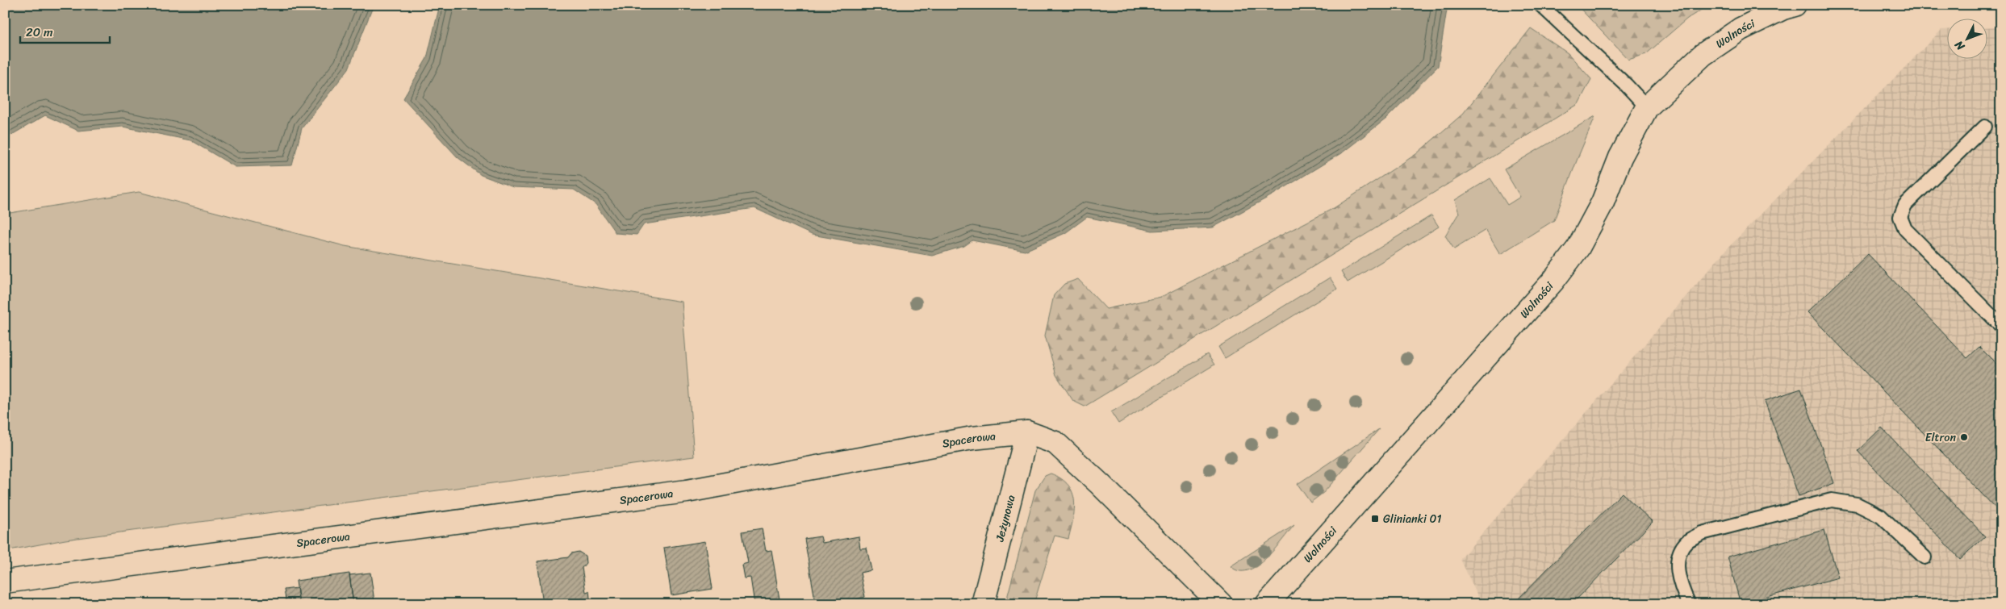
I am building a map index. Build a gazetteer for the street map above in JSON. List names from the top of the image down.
{
  "streets": {
    "street": ["Wolności", "Spacerowa", "Jeżynowa"]
  },
  "crossings": [
    ["Spacerowa", "Jeżynowa"]
  ],
  "places": {
    "other": ["Eltron"],
    "transit": ["Glinianki 01"]
  },
  "scale_bar": "20 m",
  "north": "bottom left"
}
